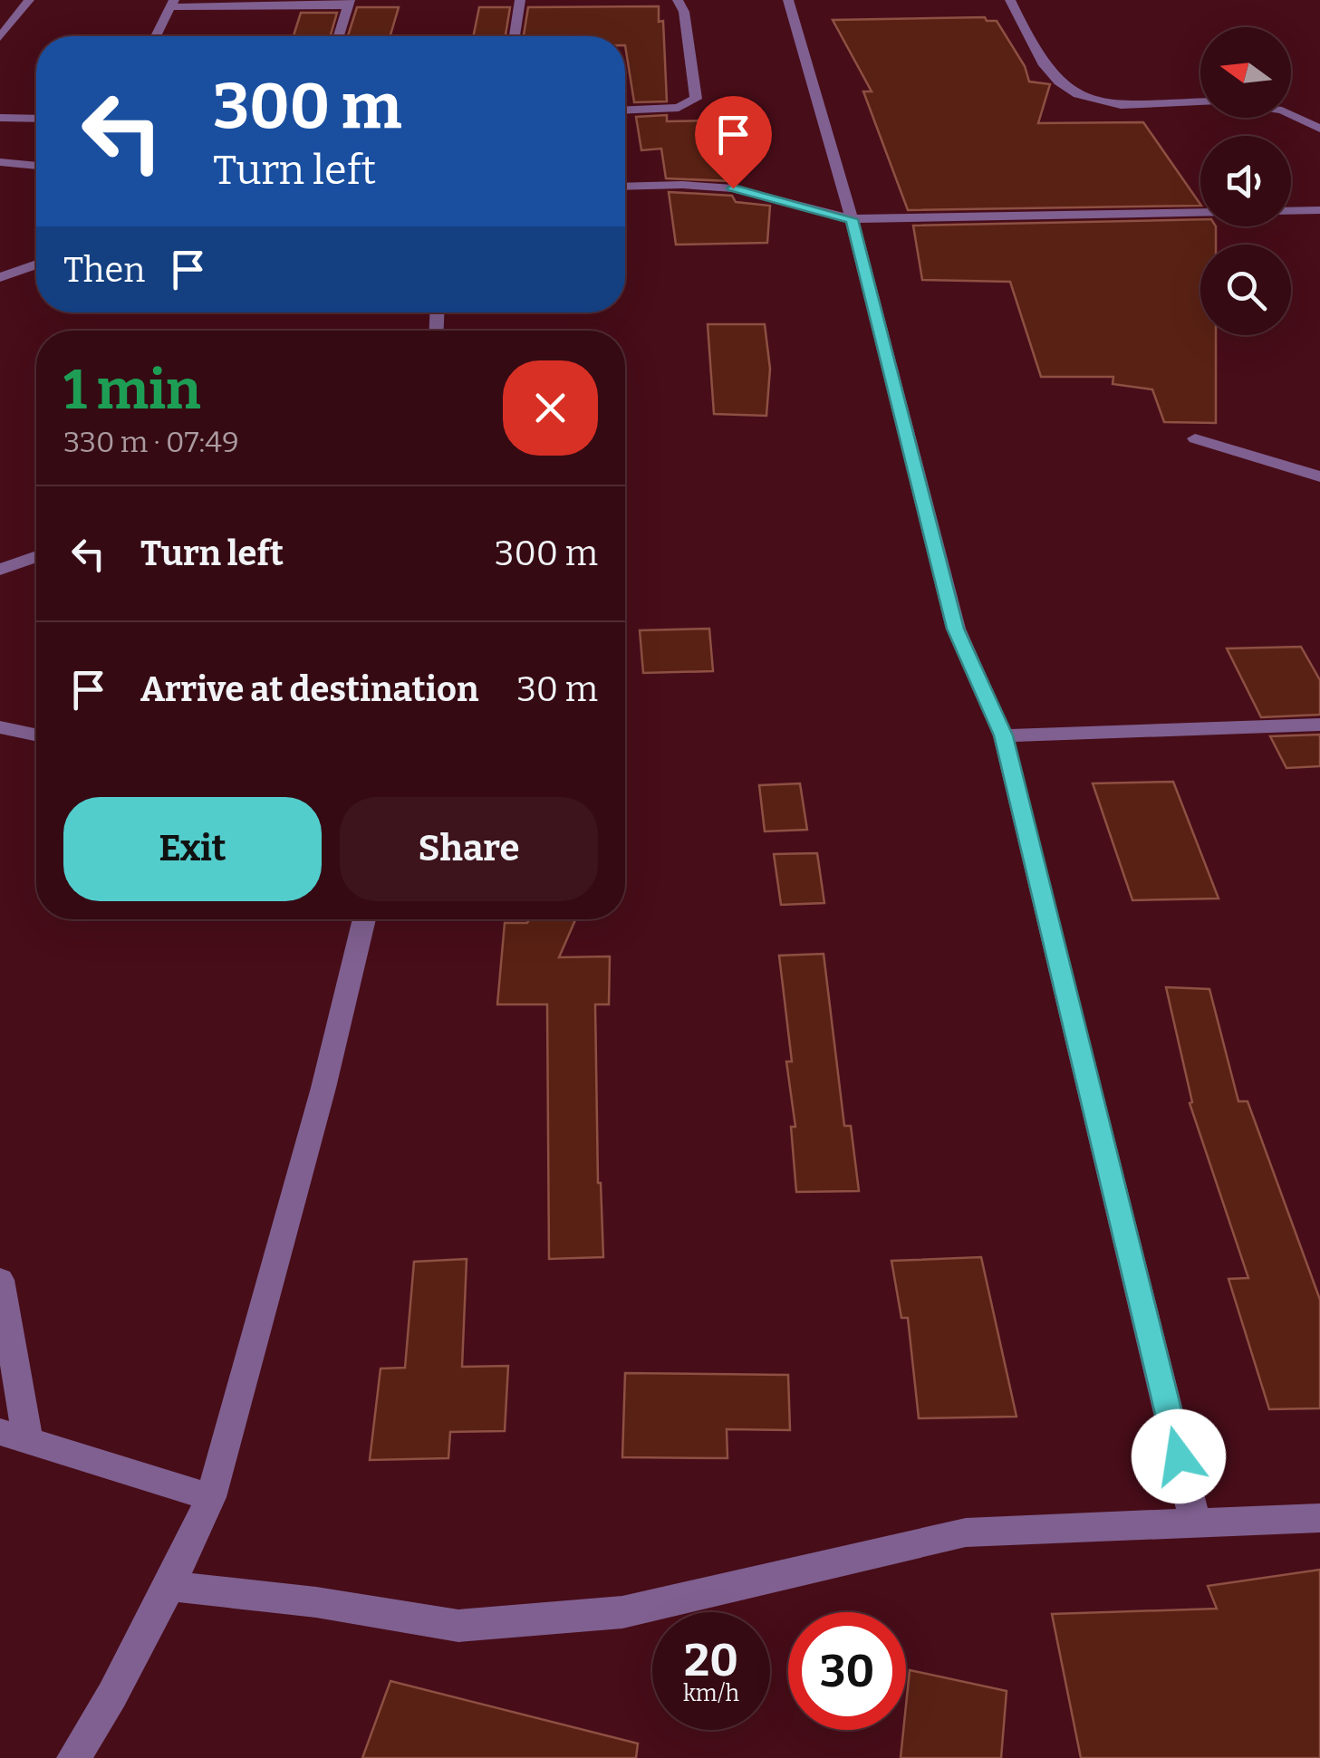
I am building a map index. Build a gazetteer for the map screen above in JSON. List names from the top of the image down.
{
  "north": "left",
  "page": {
    "turn": ["300 m", "Turn left"],
    "then": "Then",
    "heading": ["1 min", "330 m · 07:49"],
    "list": [
      {
        "name": "Turn left",
        "value": "300 m"
      },
      {
        "name": "Arrive at destination",
        "value": "30 m"
      }
    ],
    "buttons": ["Exit", "Share"],
    "speed": "20 km/h",
    "limit": "30"
  }
}
